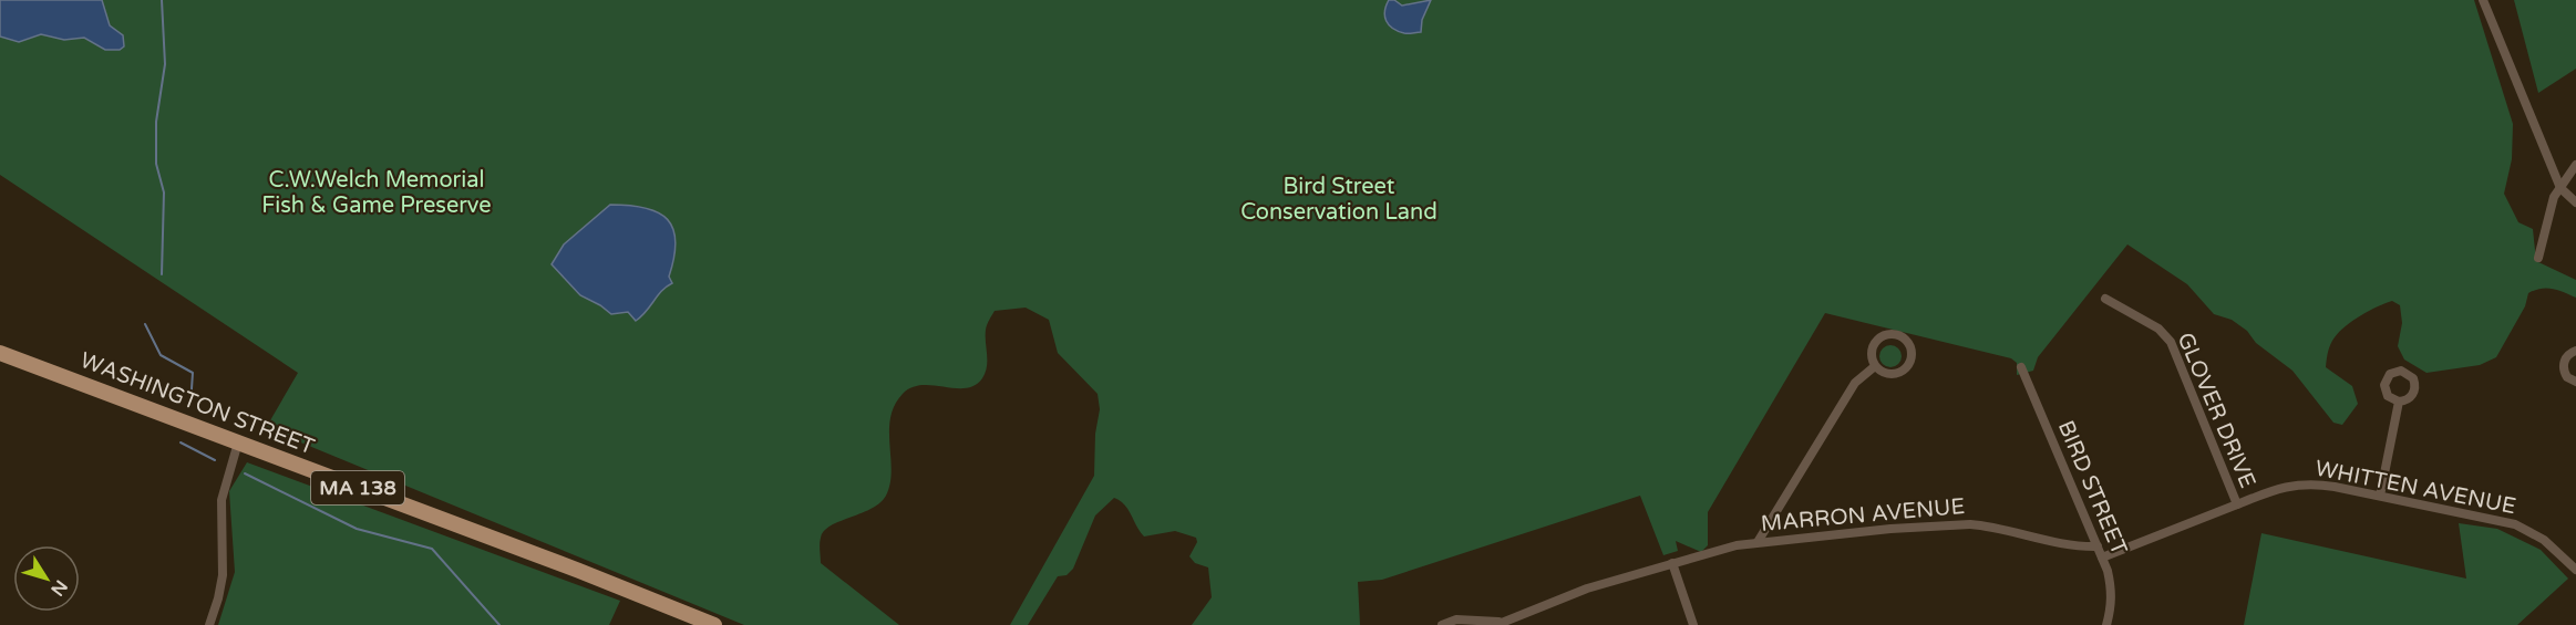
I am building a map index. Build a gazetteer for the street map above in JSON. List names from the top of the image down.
{
  "streets": {
    "main road": ["WASHINGTON STREET", "MA 138"],
    "street": [
      "GLOVER DRIVE",
      "BIRD STREET",
      "WHITTEN AVENUE",
      "MARRON AVENUE"
    ]
  },
  "crossings": [
    ["GLOVER DRIVE", "BIRD STREET"],
    ["GLOVER DRIVE", "WHITTEN AVENUE"],
    ["BIRD STREET", "MARRON AVENUE"]
  ],
  "parks": ["C.W.Welch Memorial Fish & Game Preserve", "Bird Street Conservation Land"],
  "north": "bottom right"
}
